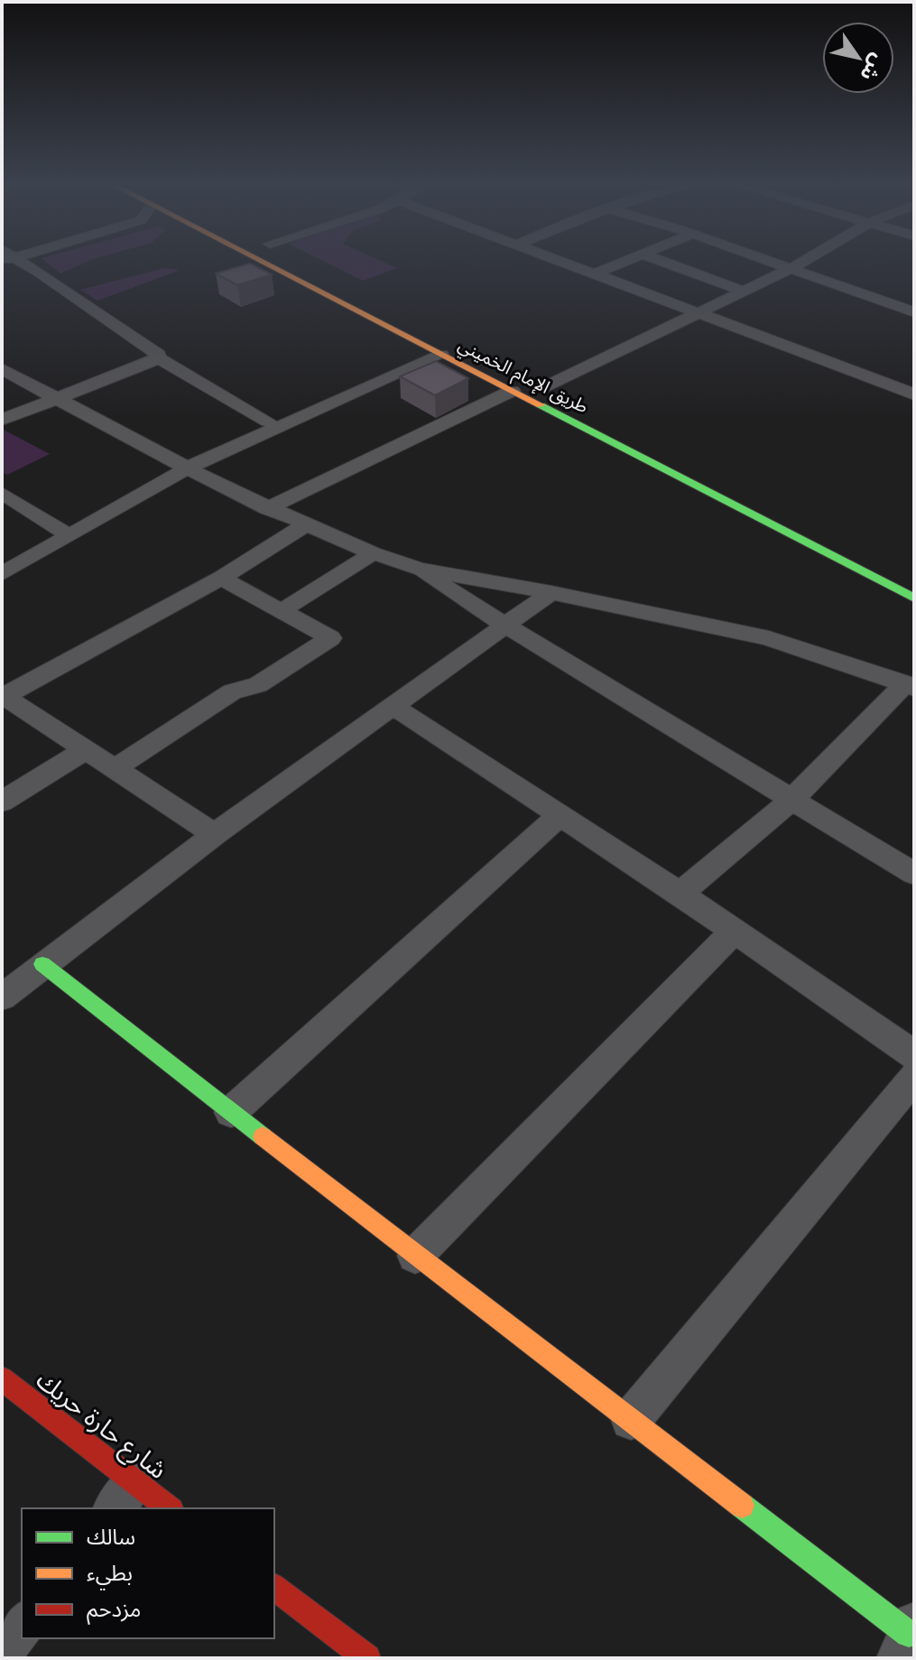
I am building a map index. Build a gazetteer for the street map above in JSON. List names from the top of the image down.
{
  "streets": {
    "main road": ["طريق الإمام الخميني", "شارع حارة حريك"]
  },
  "legend": ["سالك", "بطيء", "مزدحم"],
  "north": "bottom right"
}
